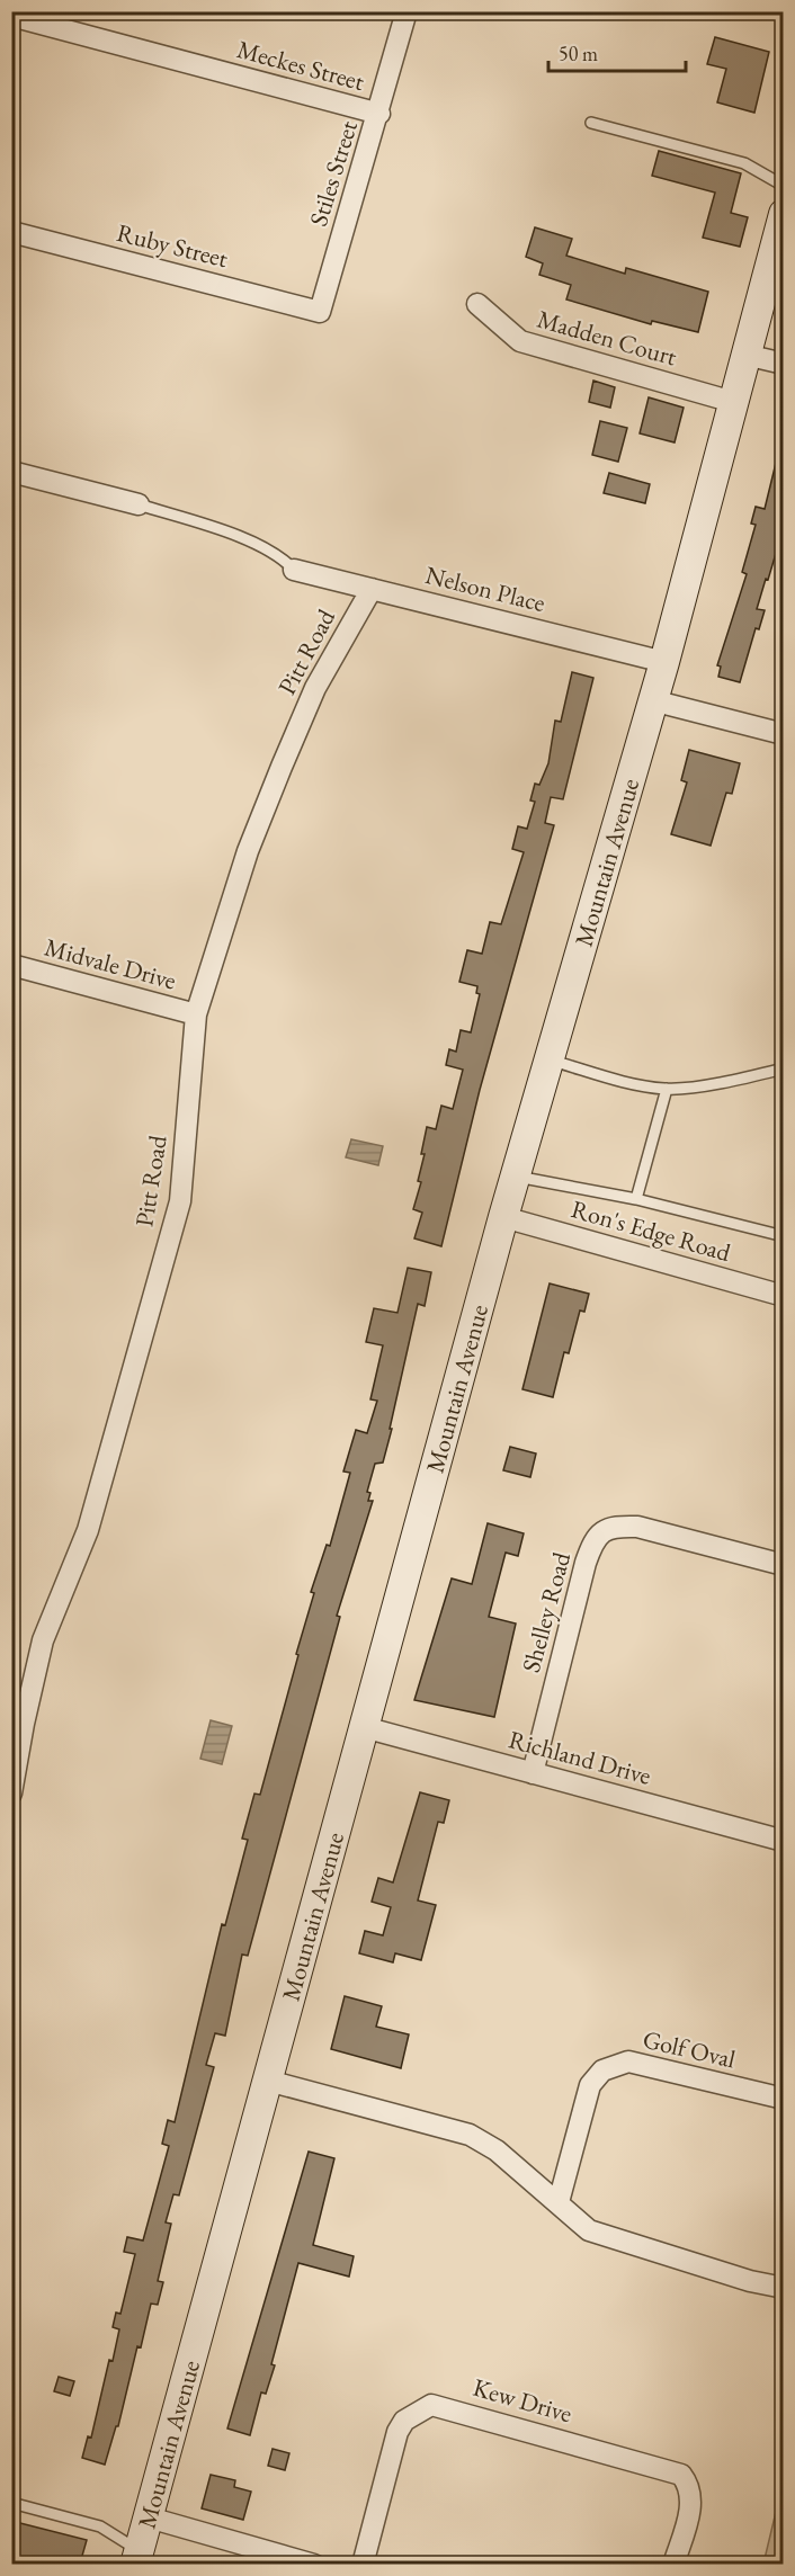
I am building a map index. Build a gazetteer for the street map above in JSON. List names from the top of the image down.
{
  "streets": {
    "street": [
      "Meckes Street",
      "Stiles Street",
      "Ruby Street",
      "Madden Court",
      "Nelson Place",
      "Pitt Road",
      "Mountain Avenue",
      "Midvale Drive",
      "Ron's Edge Road",
      "Shelley Road",
      "Richland Drive",
      "Golf Oval",
      "Kew Drive"
    ]
  },
  "crossings": [
    ["Meckes Street", "Stiles Street"],
    ["Stiles Street", "Ruby Street"],
    ["Madden Court", "Mountain Avenue"],
    ["Nelson Place", "Pitt Road"],
    ["Nelson Place", "Mountain Avenue"],
    ["Pitt Road", "Midvale Drive"],
    ["Mountain Avenue", "Ron's Edge Road"],
    ["Mountain Avenue", "Richland Drive"],
    ["Shelley Road", "Richland Drive"]
  ],
  "scale_bar": "50 m"
}
